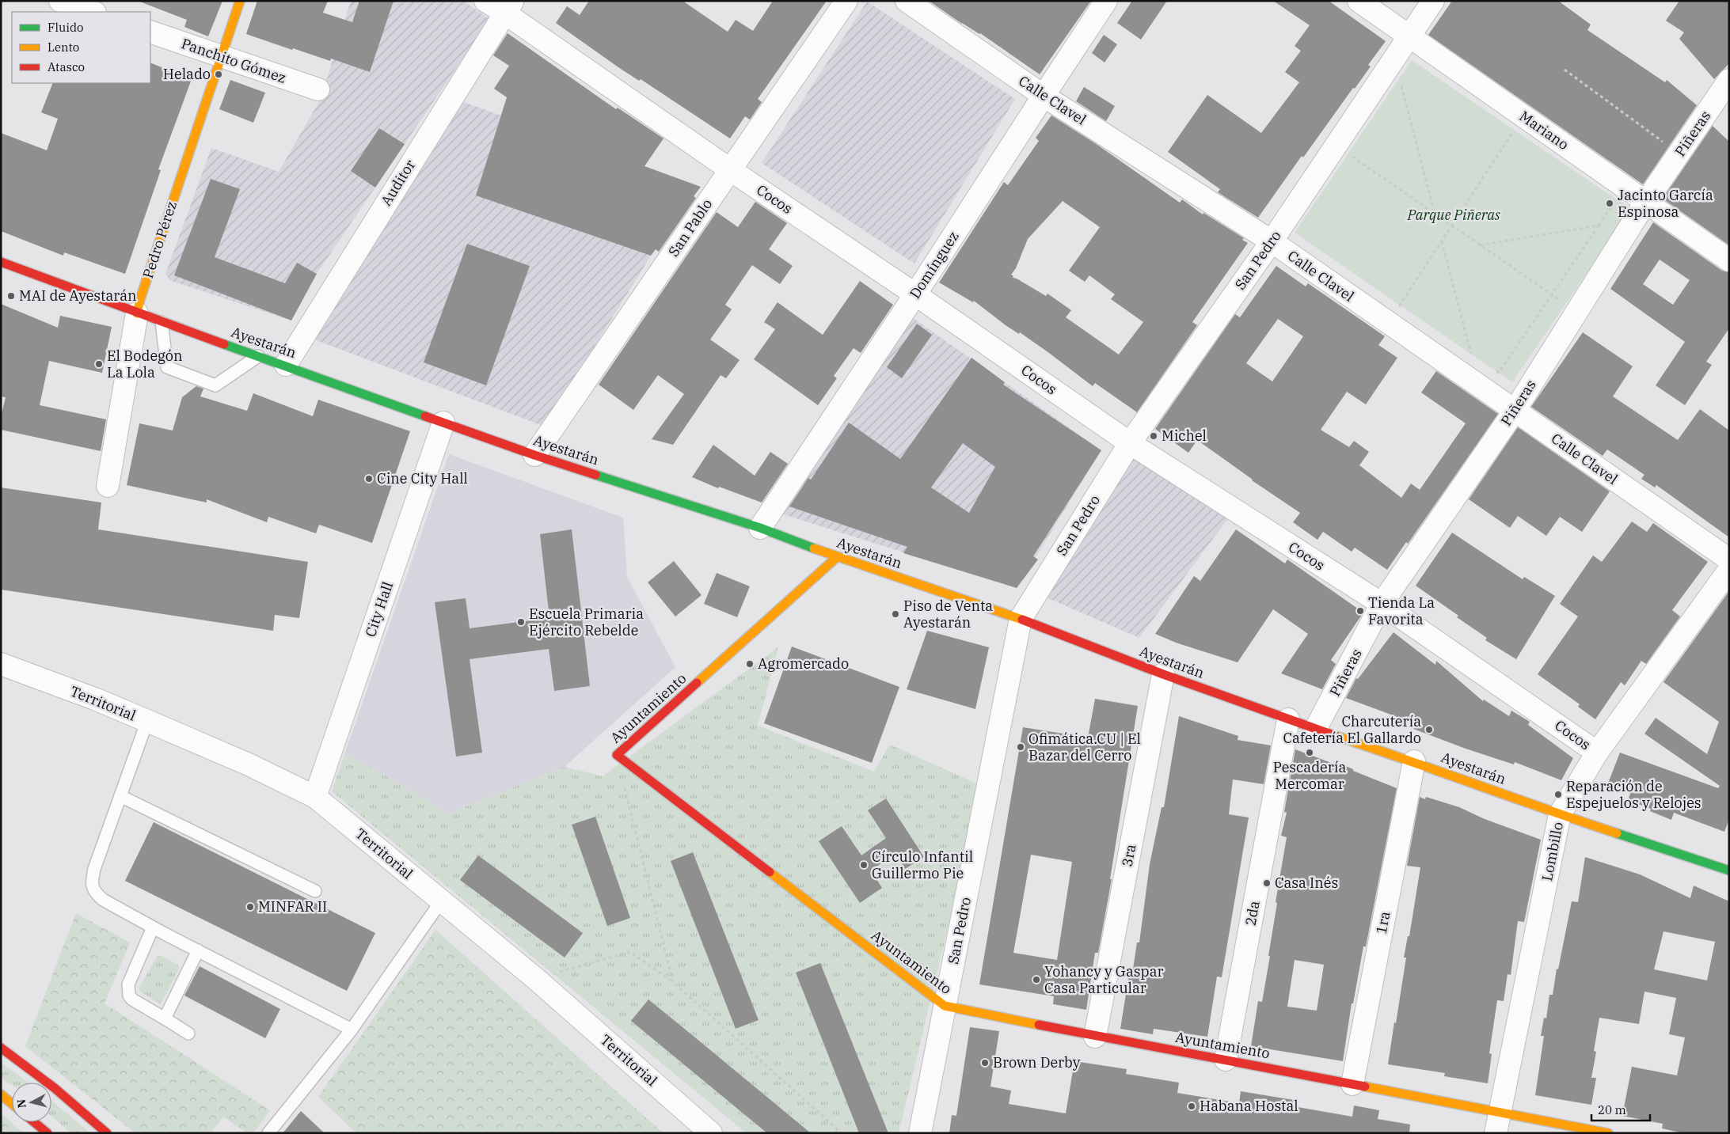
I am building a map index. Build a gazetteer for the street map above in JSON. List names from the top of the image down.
{
  "streets": {
    "main road": ["Pedro Pérez", "Ayestarán", "Ayuntamiento"],
    "street": [
      "Panchito Gómez",
      "Calle Clavel",
      "Mariano",
      "Piñeras",
      "Auditor",
      "Cocos",
      "San Pablo",
      "San Pedro",
      "Domínguez",
      "City Hall",
      "Territorial",
      "Lombillo",
      "3ra",
      "2da",
      "1ra"
    ]
  },
  "crossings": [
    ["Panchito Gómez", "Pedro Pérez"],
    ["Calle Clavel", "Piñeras"],
    ["Calle Clavel", "San Pedro"],
    ["Calle Clavel", "Domínguez"],
    ["Mariano", "Piñeras"],
    ["Mariano", "San Pedro"],
    ["Piñeras", "Cocos"],
    ["Piñeras", "Ayestarán"],
    ["Auditor", "Cocos"],
    ["Auditor", "Ayestarán"],
    ["Cocos", "San Pablo"],
    ["Cocos", "San Pedro"],
    ["Cocos", "Domínguez"],
    ["Cocos", "Lombillo"],
    ["San Pablo", "Ayestarán"],
    ["Pedro Pérez", "Ayestarán"],
    ["San Pedro", "Ayestarán"],
    ["San Pedro", "Ayuntamiento"],
    ["Domínguez", "Ayestarán"],
    ["Ayestarán", "City Hall"],
    ["Ayestarán", "Ayuntamiento"],
    ["Ayestarán", "Lombillo"],
    ["Ayestarán", "3ra"],
    ["Ayestarán", "2da"],
    ["Ayestarán", "1ra"],
    ["City Hall", "Territorial"],
    ["Ayuntamiento", "Lombillo"],
    ["Ayuntamiento", "3ra"],
    ["Ayuntamiento", "2da"],
    ["Ayuntamiento", "1ra"]
  ],
  "parks": ["Parque Piñeras"],
  "places": [
    "Helado",
    "Jacinto García Espinosa",
    "MAI de Ayestarán",
    "El Bodegón La Lola",
    "Michel",
    "Cine City Hall",
    "Tienda La Favorita",
    "Piso de Venta Ayestarán",
    "Escuela Primaria Ejército Rebelde",
    "Agromercado",
    "Charcutería Cafetería El Gallardo",
    "Ofimática.CU | El Bazar del Cerro",
    "Pescadería Mercomar",
    "Reparación de Espejuelos y Relojes",
    "Círculo Infantil Guillermo Pie",
    "Casa Inés",
    "MINFAR II",
    "Yohancy y Gaspar Casa Particular",
    "Brown Derby",
    "Habana Hostal"
  ],
  "legend": ["Fluido", "Lento", "Atasco"],
  "scale_bar": "20 m",
  "north": "left"
}
